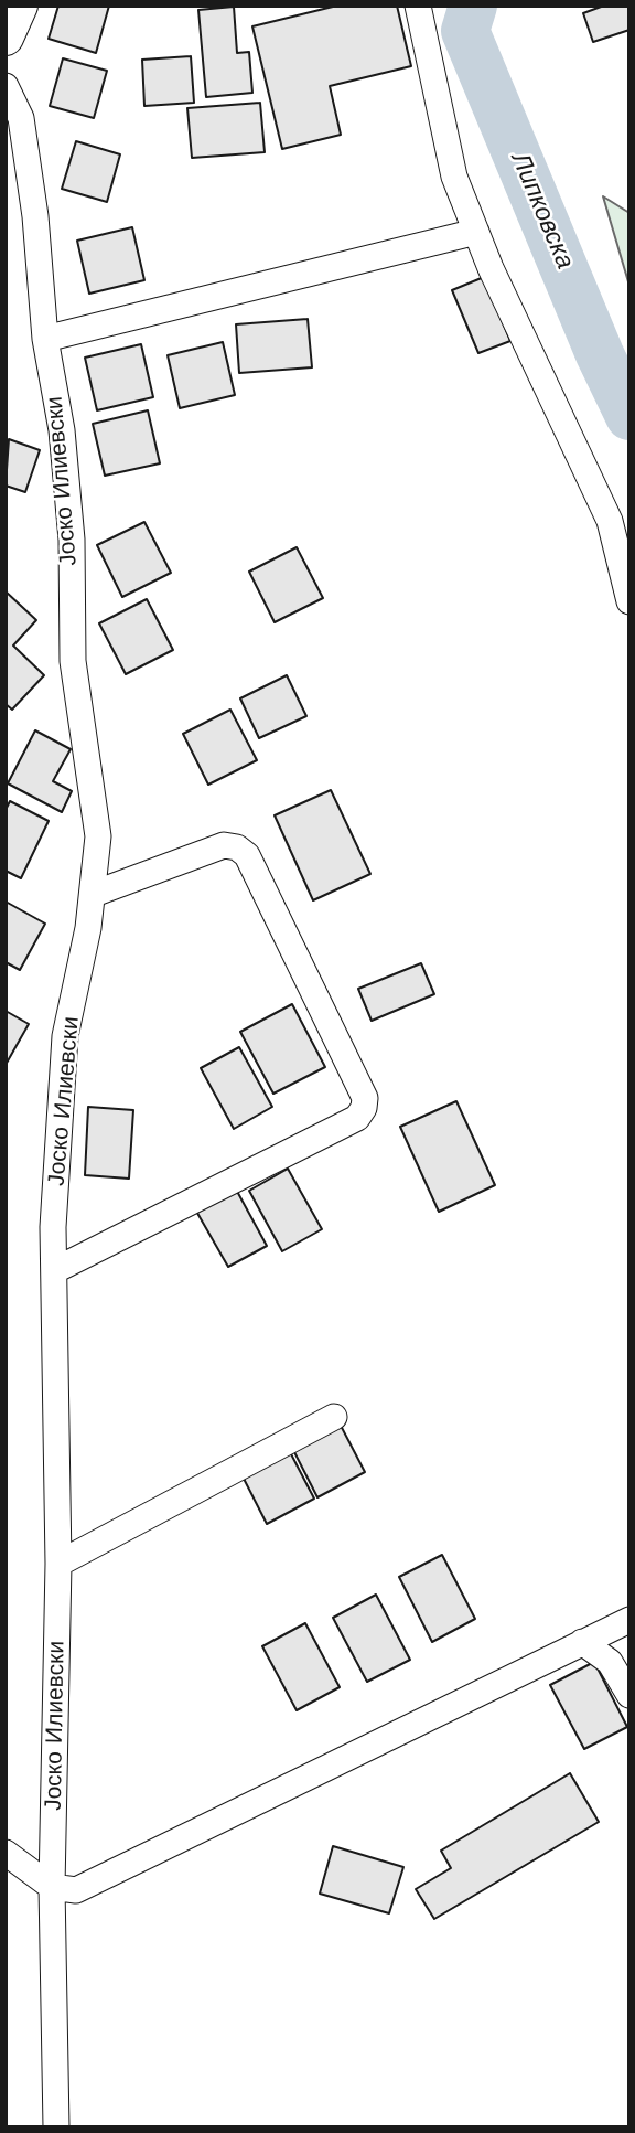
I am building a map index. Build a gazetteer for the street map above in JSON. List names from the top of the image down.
{
  "streets": {
    "street": ["Јоско Илиевски"]
  },
  "water": ["Липковска"]
}
